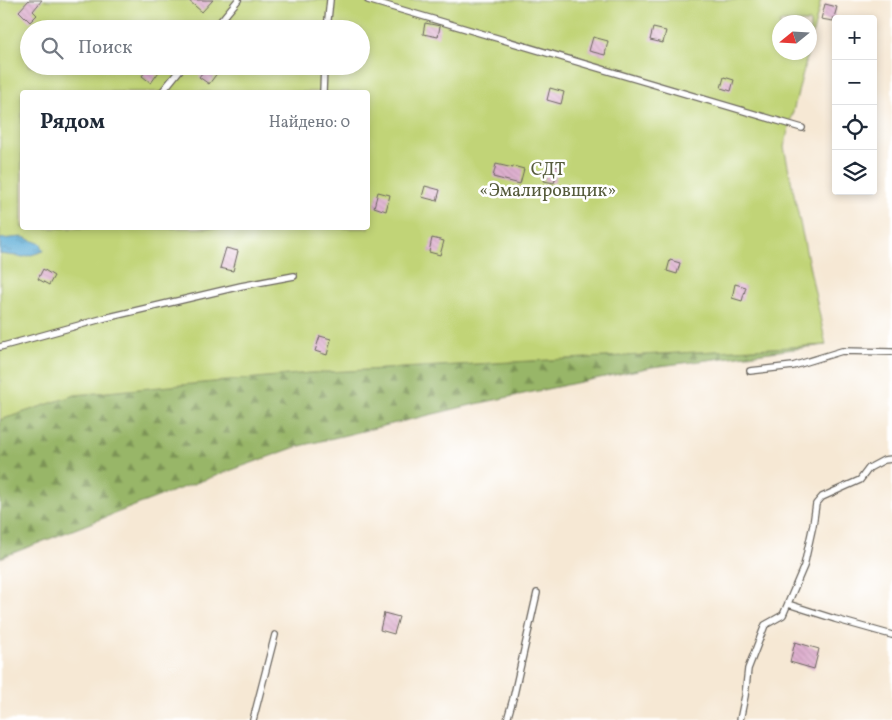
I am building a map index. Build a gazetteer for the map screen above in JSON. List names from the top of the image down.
{
  "parks": ["СДТ «Эмалировщик»"],
  "north": "left",
  "page": {
    "map_buttons": ["+", "−"],
    "search": "Поиск",
    "heading": ["Рядом", "Найдено: 0"]
  }
}
